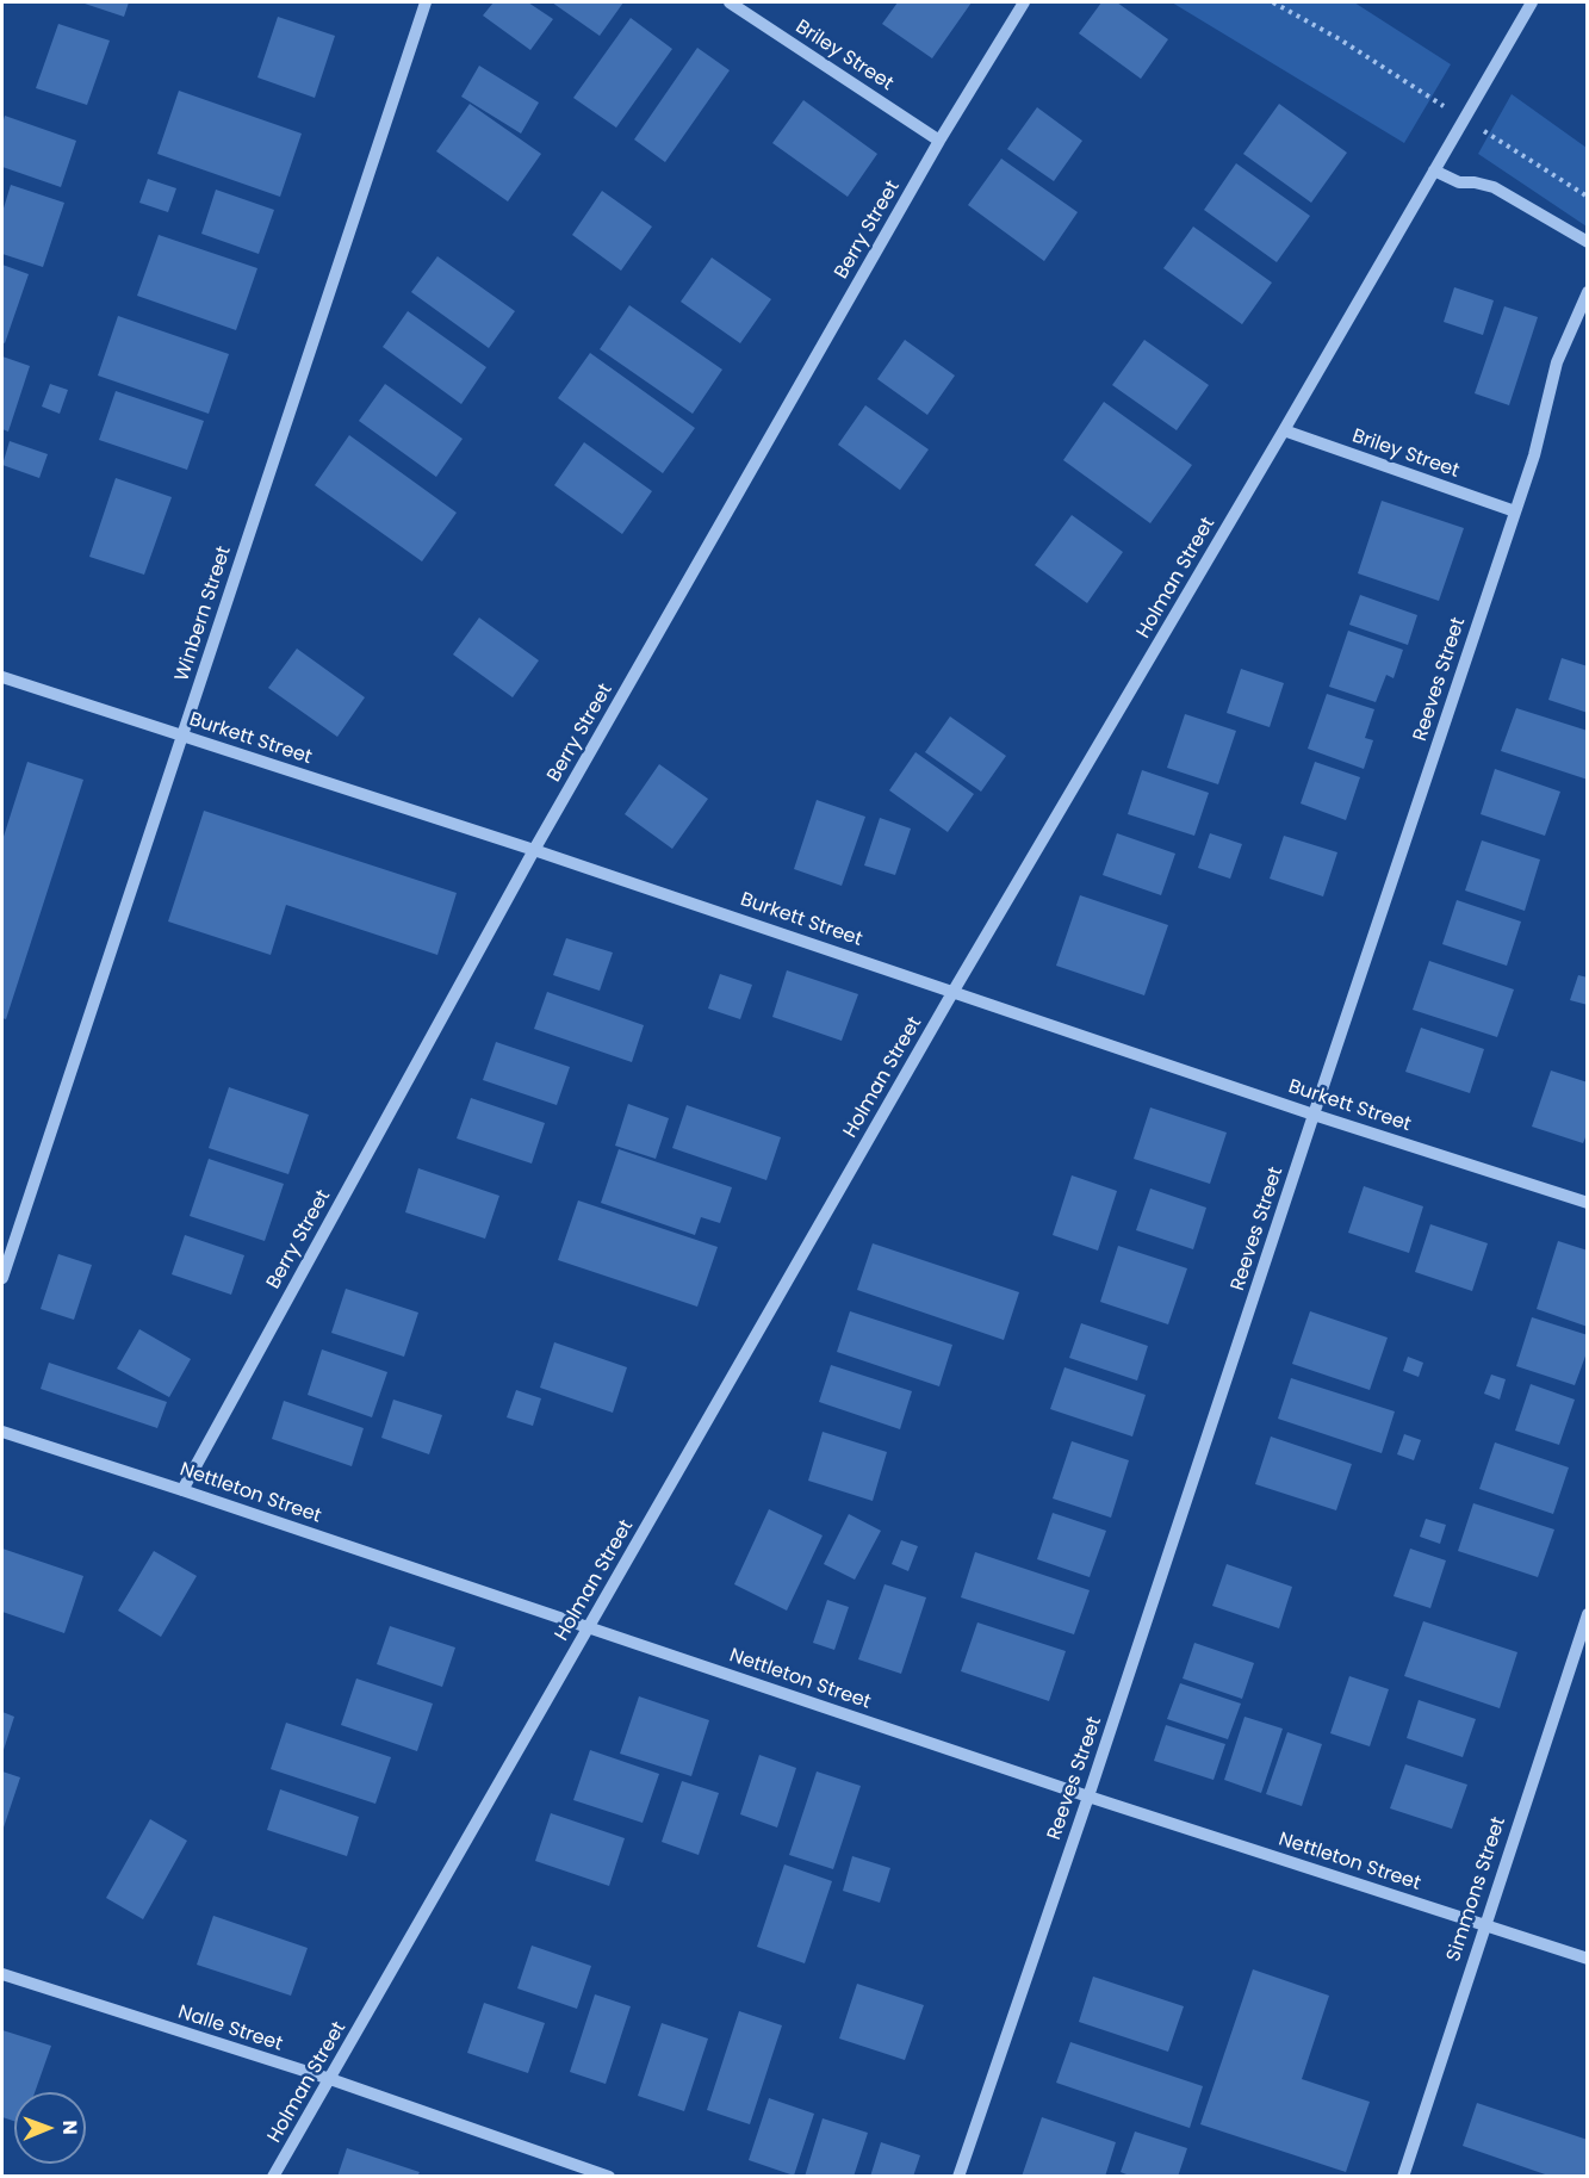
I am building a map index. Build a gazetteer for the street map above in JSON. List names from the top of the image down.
{
  "streets": {
    "street": [
      "Briley Street",
      "Berry Street",
      "Holman Street",
      "Winbern Street",
      "Reeves Street",
      "Burkett Street",
      "Nettleton Street",
      "Simmons Street",
      "Nalle Street"
    ]
  },
  "crossings": [
    ["Briley Street", "Berry Street"],
    ["Briley Street", "Holman Street"],
    ["Briley Street", "Reeves Street"],
    ["Berry Street", "Burkett Street"],
    ["Berry Street", "Nettleton Street"],
    ["Holman Street", "Burkett Street"],
    ["Holman Street", "Nettleton Street"],
    ["Holman Street", "Nalle Street"],
    ["Winbern Street", "Burkett Street"],
    ["Reeves Street", "Burkett Street"],
    ["Reeves Street", "Nettleton Street"],
    ["Nettleton Street", "Simmons Street"]
  ],
  "north": "right"
}
